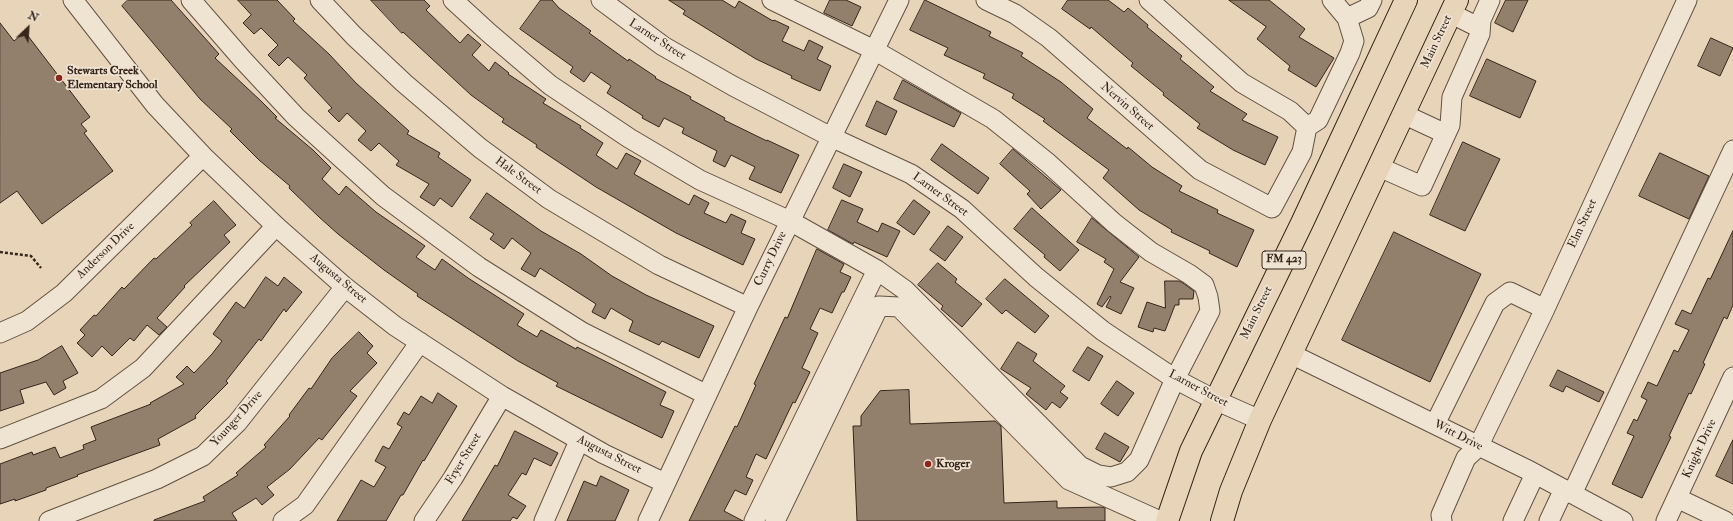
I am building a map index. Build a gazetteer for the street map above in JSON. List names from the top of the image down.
{
  "streets": {
    "main road": ["Main Street", "FM 423"],
    "street": [
      "Larner Street",
      "Nervin Street",
      "Hale Street",
      "Elm Street",
      "Anderson Drive",
      "Curry Drive",
      "Augusta Street",
      "Younger Drive",
      "Witt Drive",
      "Knight Drive",
      "Fryer Street"
    ]
  },
  "crossings": [
    ["Larner Street", "Main Street"],
    ["Larner Street", "Curry Drive"],
    ["Main Street", "Witt Drive"],
    ["Hale Street", "Curry Drive"],
    ["Elm Street", "Witt Drive"],
    ["Anderson Drive", "Augusta Street"],
    ["Curry Drive", "Augusta Street"],
    ["Augusta Street", "Younger Drive"],
    ["Augusta Street", "Fryer Street"]
  ],
  "places": ["Stewarts Creek Elementary School", "Kroger"],
  "north": "top right"
}
